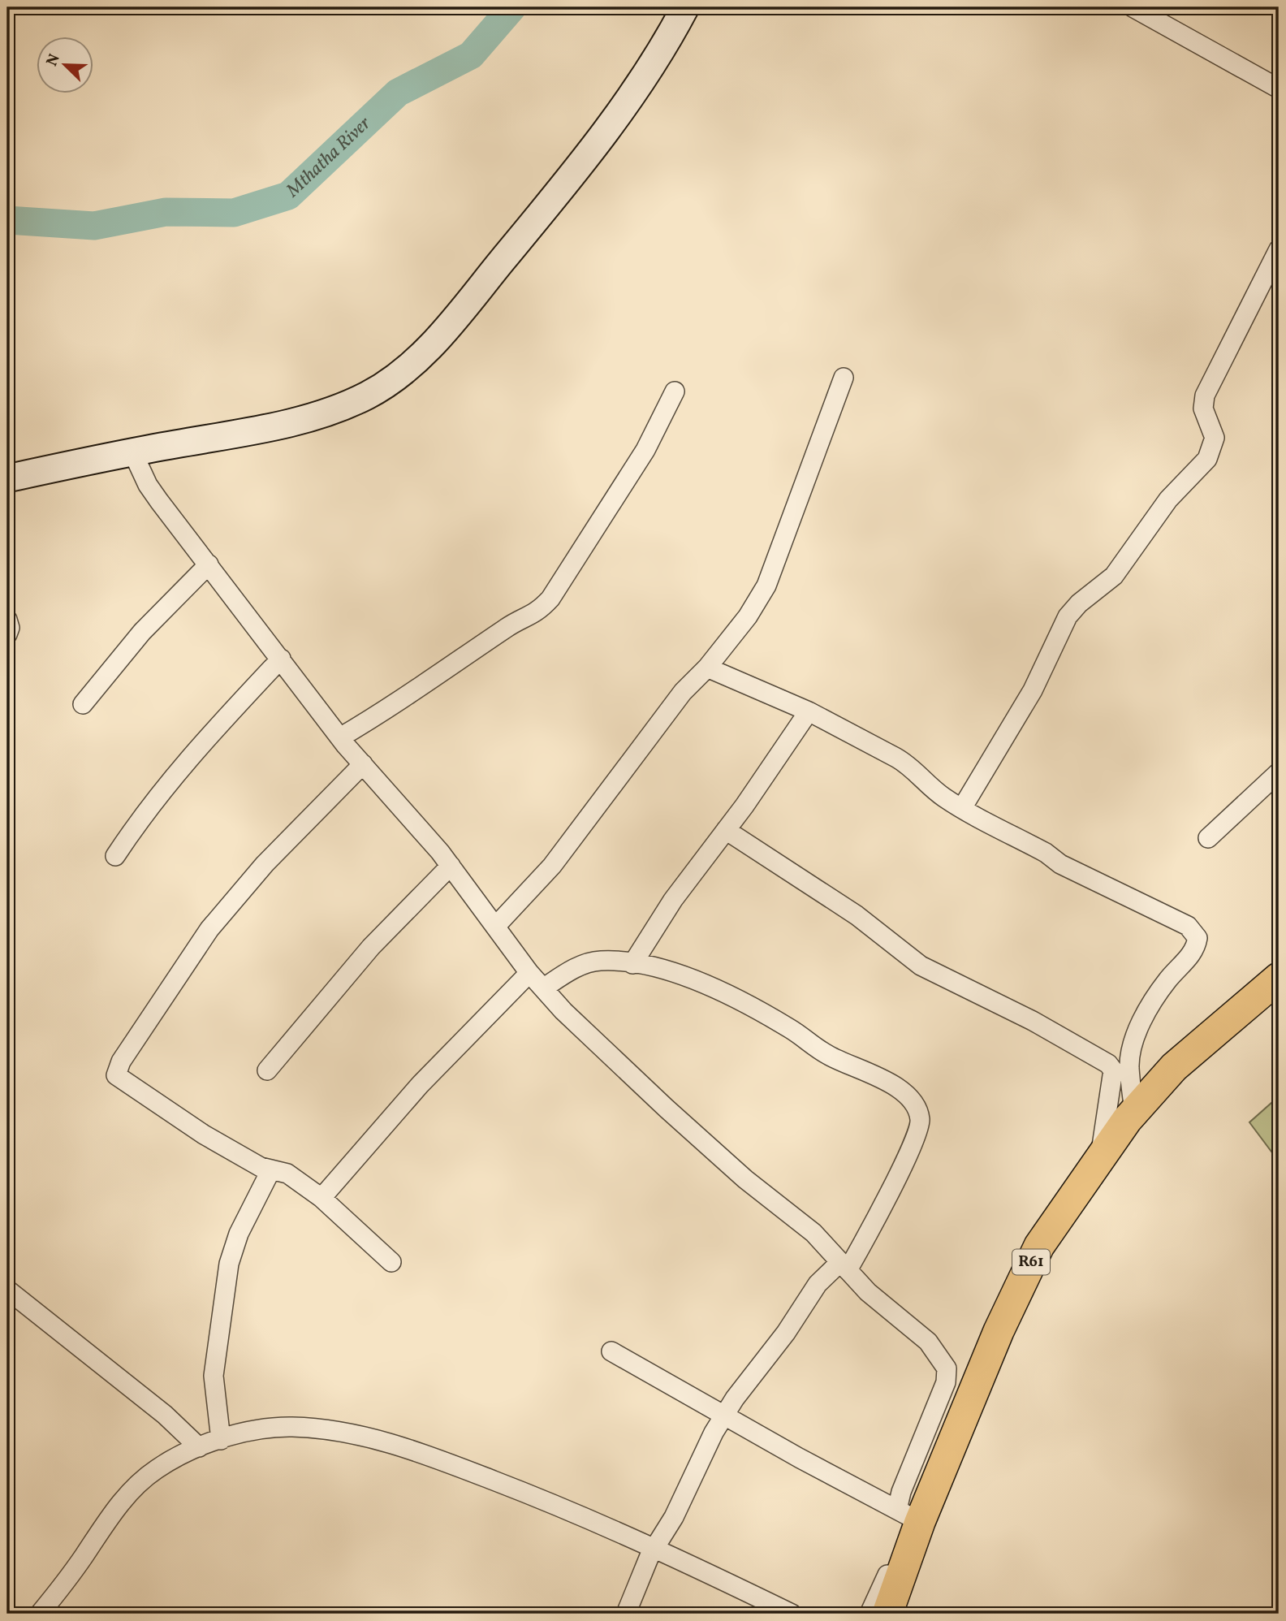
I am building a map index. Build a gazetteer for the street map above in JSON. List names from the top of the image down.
{
  "streets": {
    "main road": ["R61"]
  },
  "water": ["Mthatha River"],
  "north": "top left"
}
